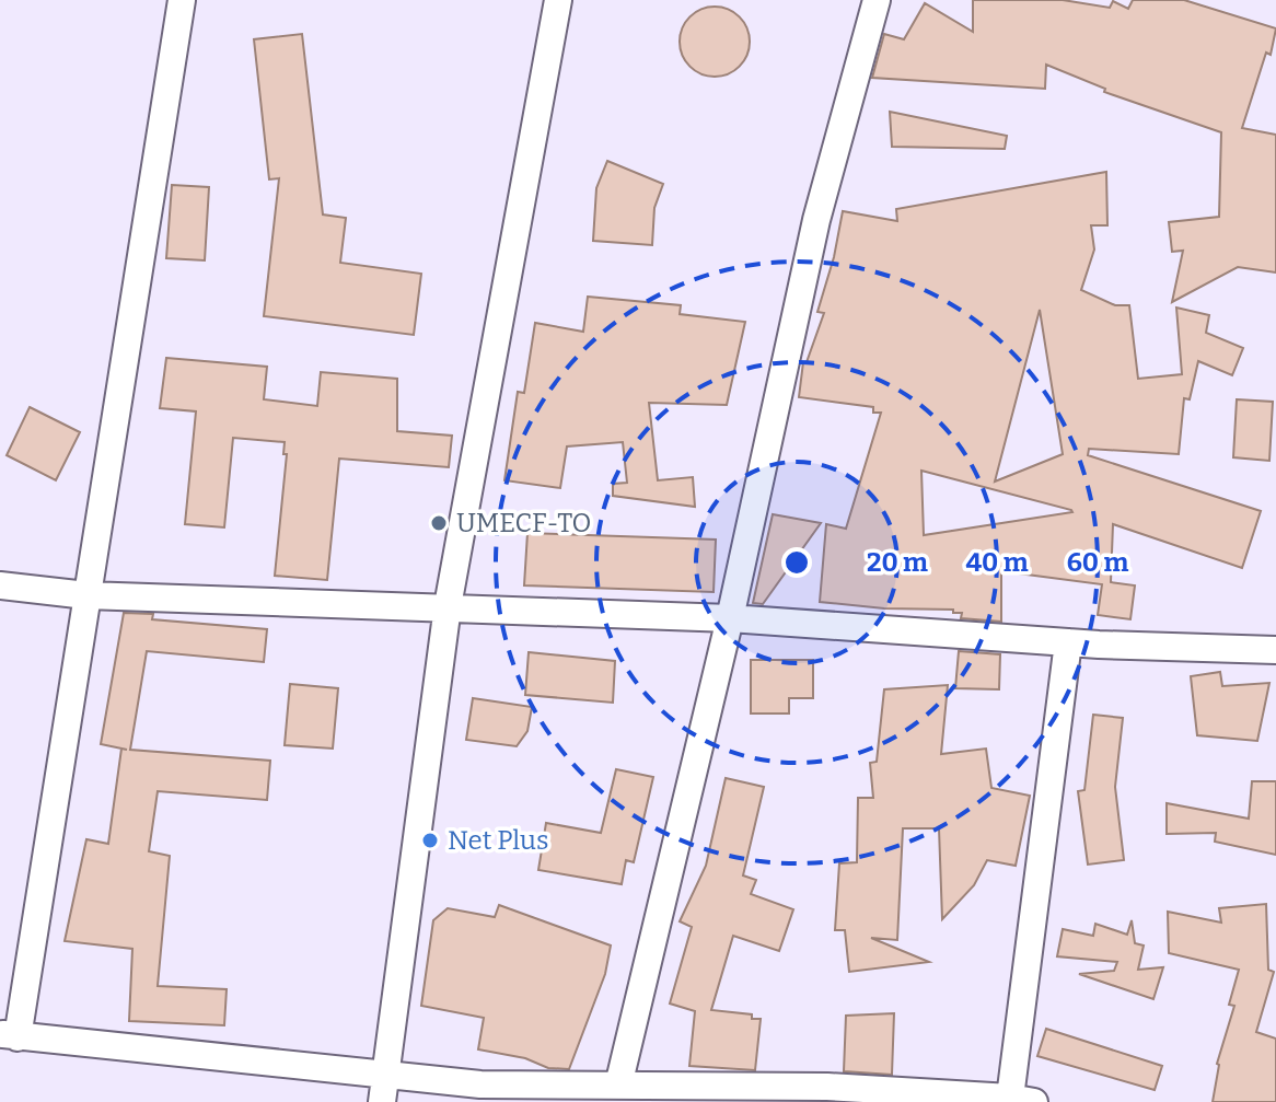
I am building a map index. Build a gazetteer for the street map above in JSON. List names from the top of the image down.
{
  "places": ["UMECF-TO", "Net Plus"],
  "rings": ["20 m", "40 m", "60 m"]
}
